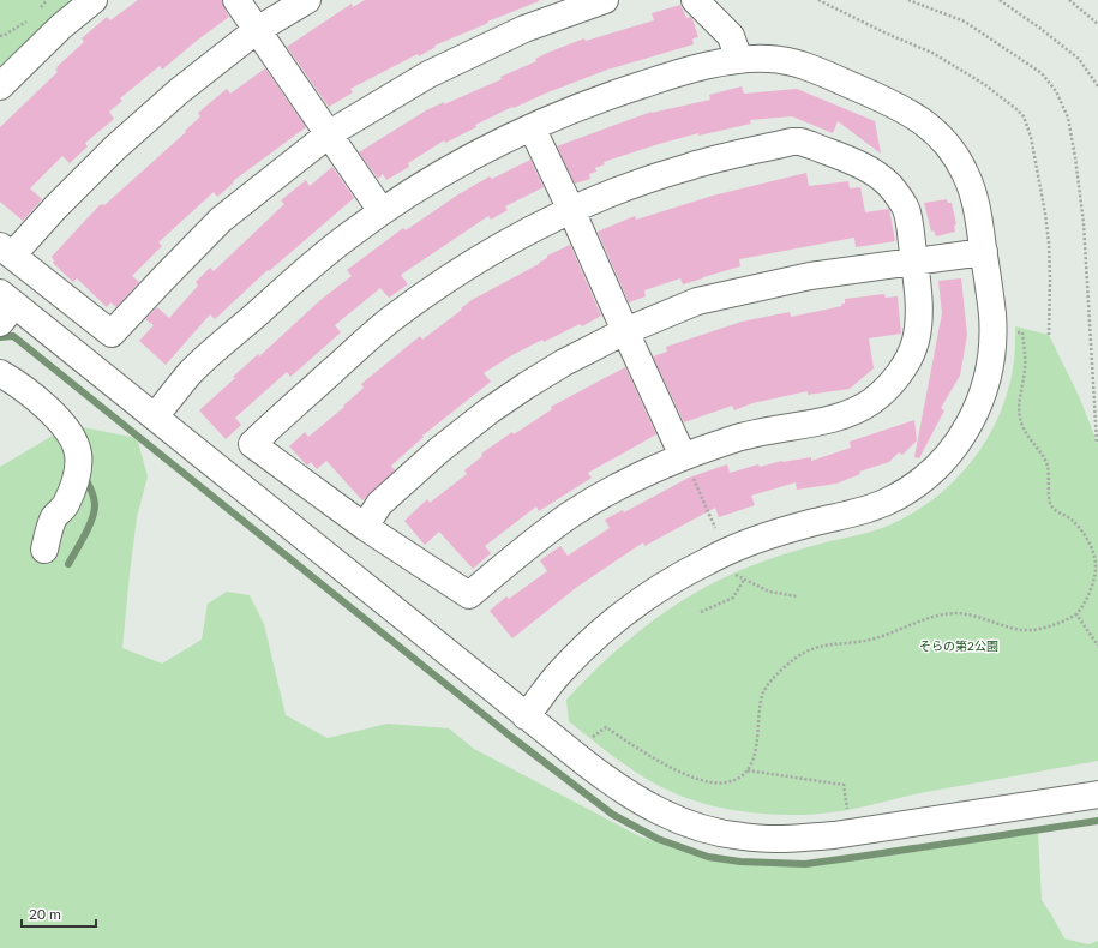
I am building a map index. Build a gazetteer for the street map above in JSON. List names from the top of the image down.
{
  "parks": ["そらの第2公園"],
  "scale_bar": "20 m"
}
